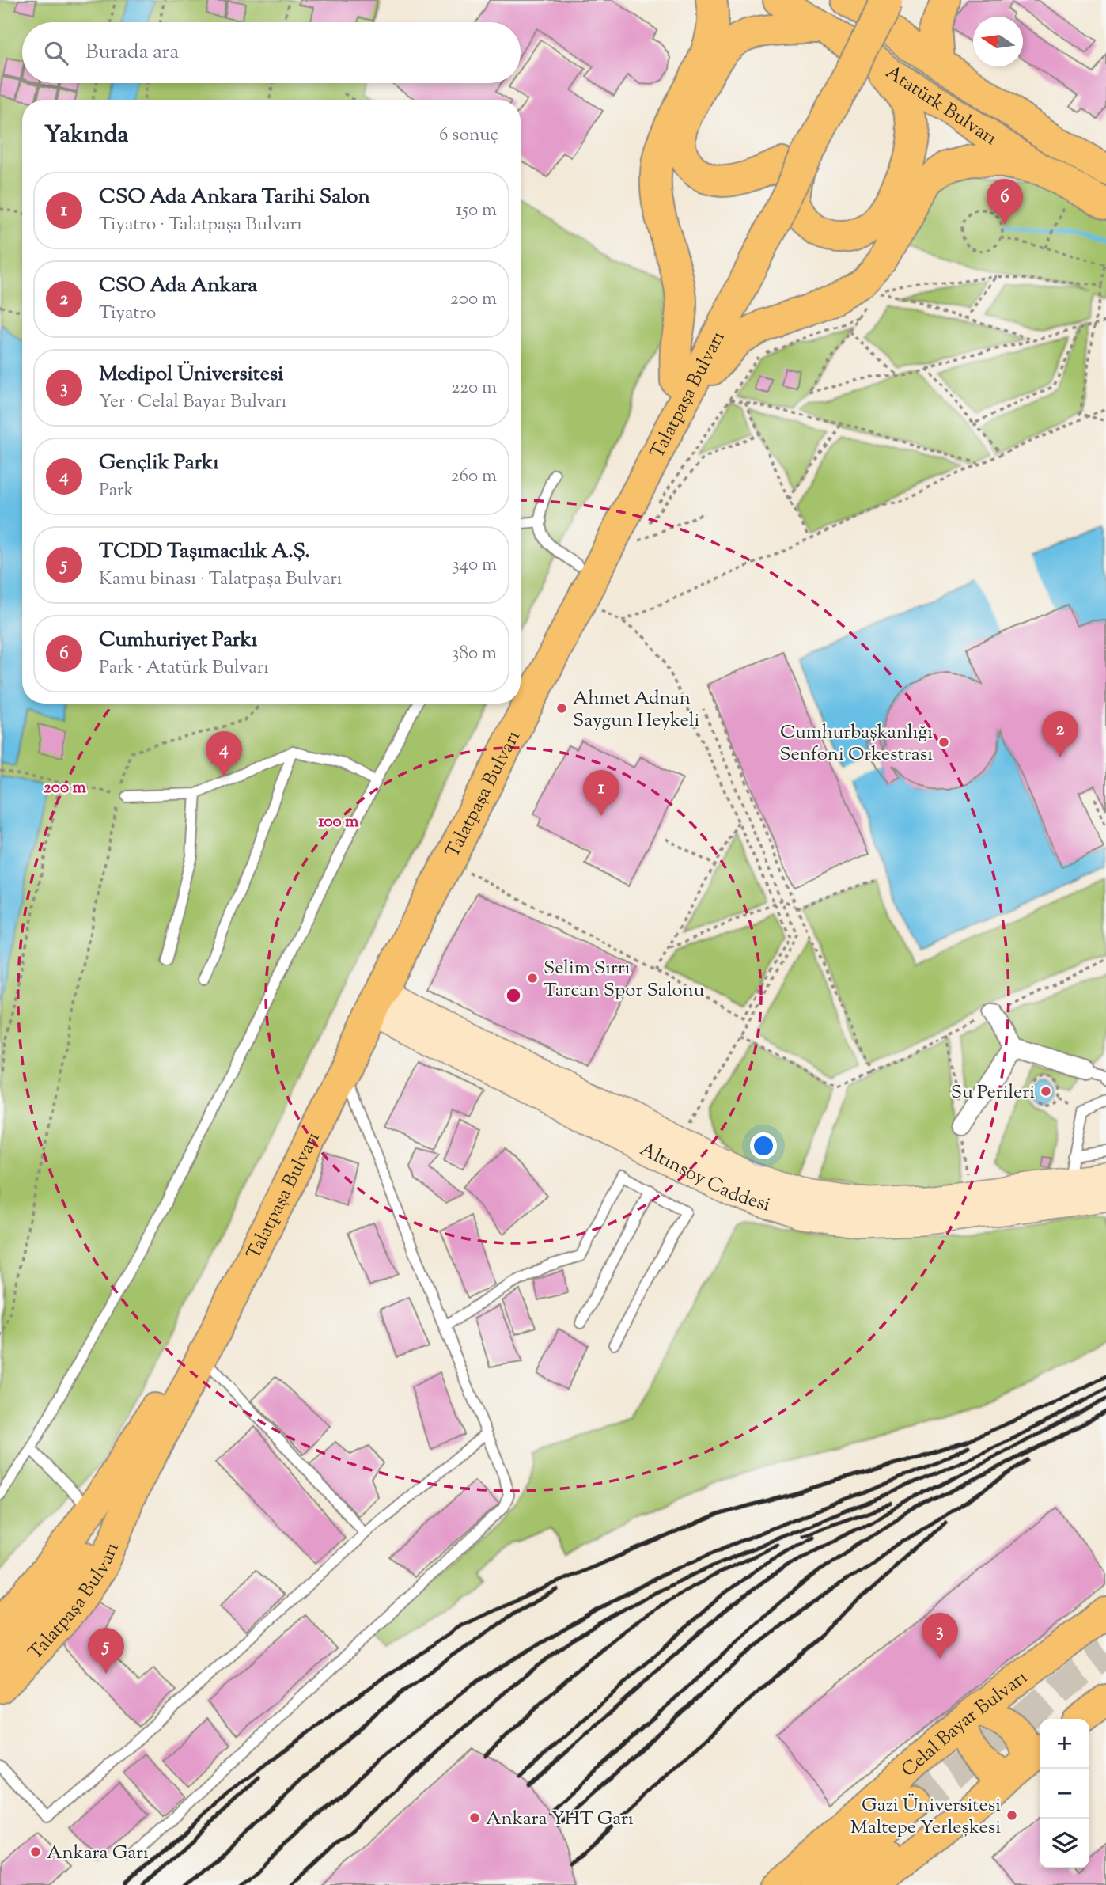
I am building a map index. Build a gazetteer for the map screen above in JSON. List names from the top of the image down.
{
  "streets": {
    "main road": ["Atatürk Bulvarı", "Talatpaşa Bulvarı", "Celal Bayar Bulvarı"],
    "street": ["Altınsoy Caddesi"]
  },
  "crossings": [
    ["Talatpaşa Bulvarı", "Altınsoy Caddesi"]
  ],
  "places": [
    "Ahmet Adnan Saygun Heykeli",
    "Cumhurbaşkanlığı Senfoni Orkestrası",
    "Selim Sırrı Tarcan Spor Salonu",
    "Su Perileri",
    "Gazi Üniversitesi Maltepe Yerleşkesi",
    "Ankara YHT Garı",
    "Ankara Garı"
  ],
  "north": "left",
  "page": {
    "search": "Burada ara",
    "heading": ["Yakında", "6 sonuç"],
    "list": [
      {
        "mark": "1",
        "name": "CSO Ada Ankara Tarihi Salon",
        "note": "Tiyatro · Talatpaşa Bulvarı",
        "value": "150 m"
      },
      {
        "mark": "2",
        "name": "CSO Ada Ankara",
        "note": "Tiyatro",
        "value": "200 m"
      },
      {
        "mark": "3",
        "name": "Medipol Üniversitesi",
        "note": "Yer · Celal Bayar Bulvarı",
        "value": "220 m"
      },
      {
        "mark": "4",
        "name": "Gençlik Parkı",
        "note": "Park",
        "value": "260 m"
      },
      {
        "mark": "5",
        "name": "TCDD Taşımacılık A.Ş.",
        "note": "Kamu binası · Talatpaşa Bulvarı",
        "value": "340 m"
      },
      {
        "mark": "6",
        "name": "Cumhuriyet Parkı",
        "note": "Park · Atatürk Bulvarı",
        "value": "380 m"
      }
    ],
    "pins": [
      "6",
      "2",
      "4",
      "1",
      "3",
      "5"
    ],
    "map_buttons": ["+", "−"]
  },
  "rings": ["200 m", "100 m"]
}
